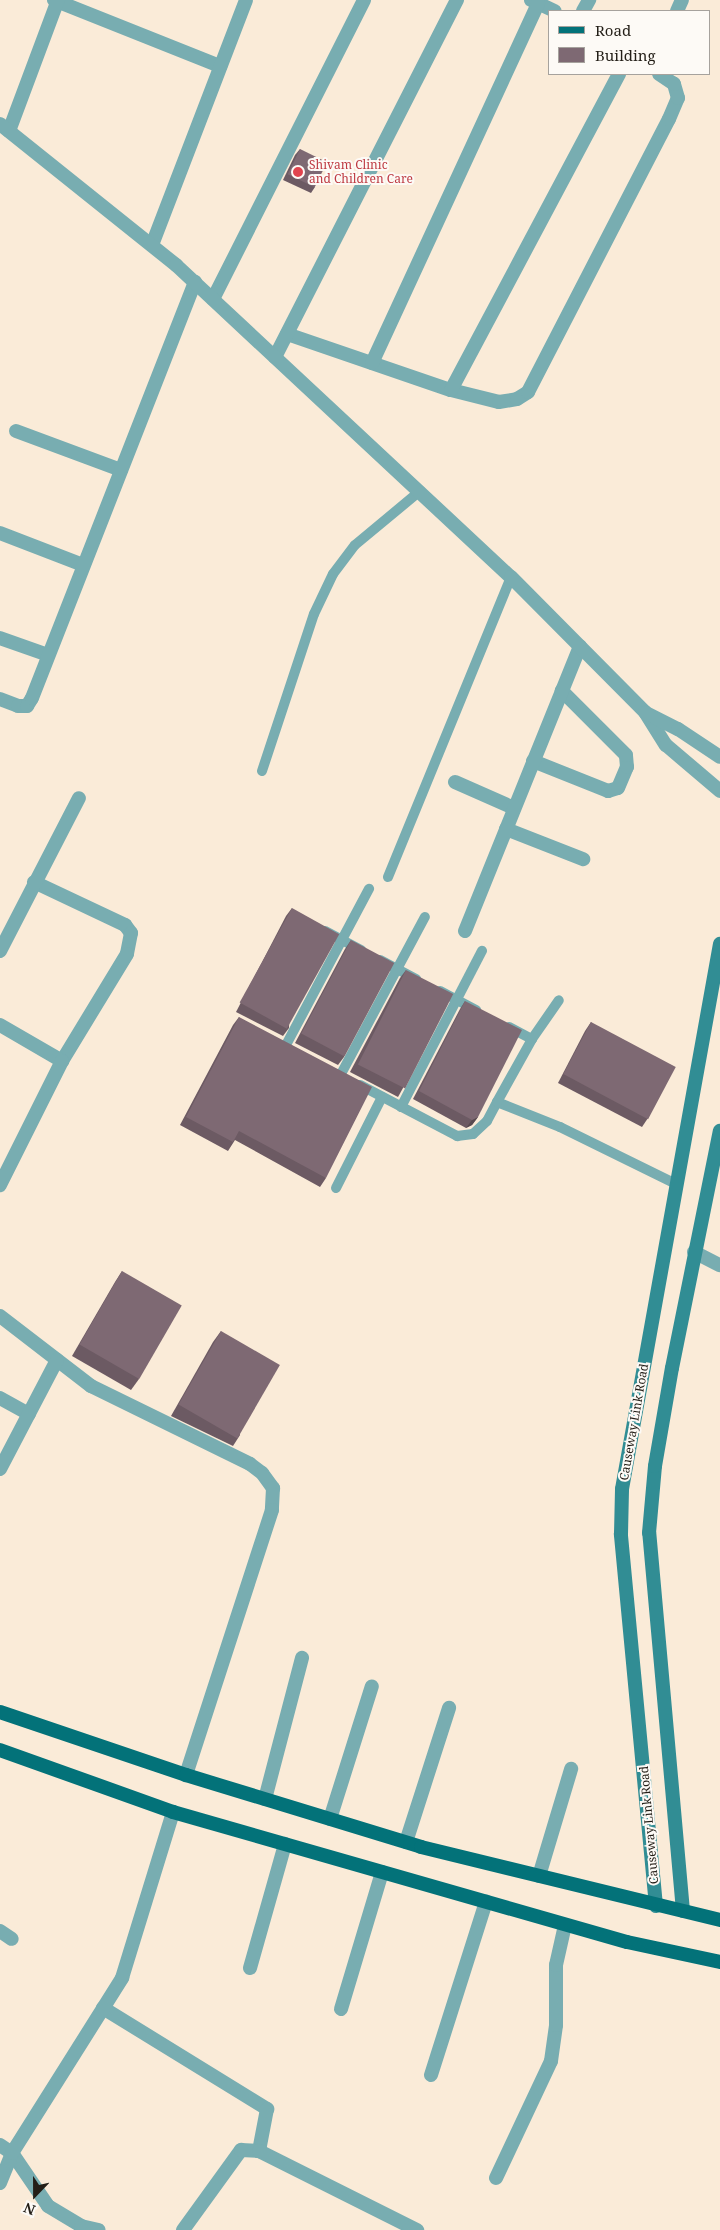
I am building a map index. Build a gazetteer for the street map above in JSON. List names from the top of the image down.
{
  "streets": {
    "main road": ["Causeway Link Road"]
  },
  "places": ["Shivam Clinic and Children Care"],
  "legend": ["Road", "Building"],
  "north": "bottom"
}
